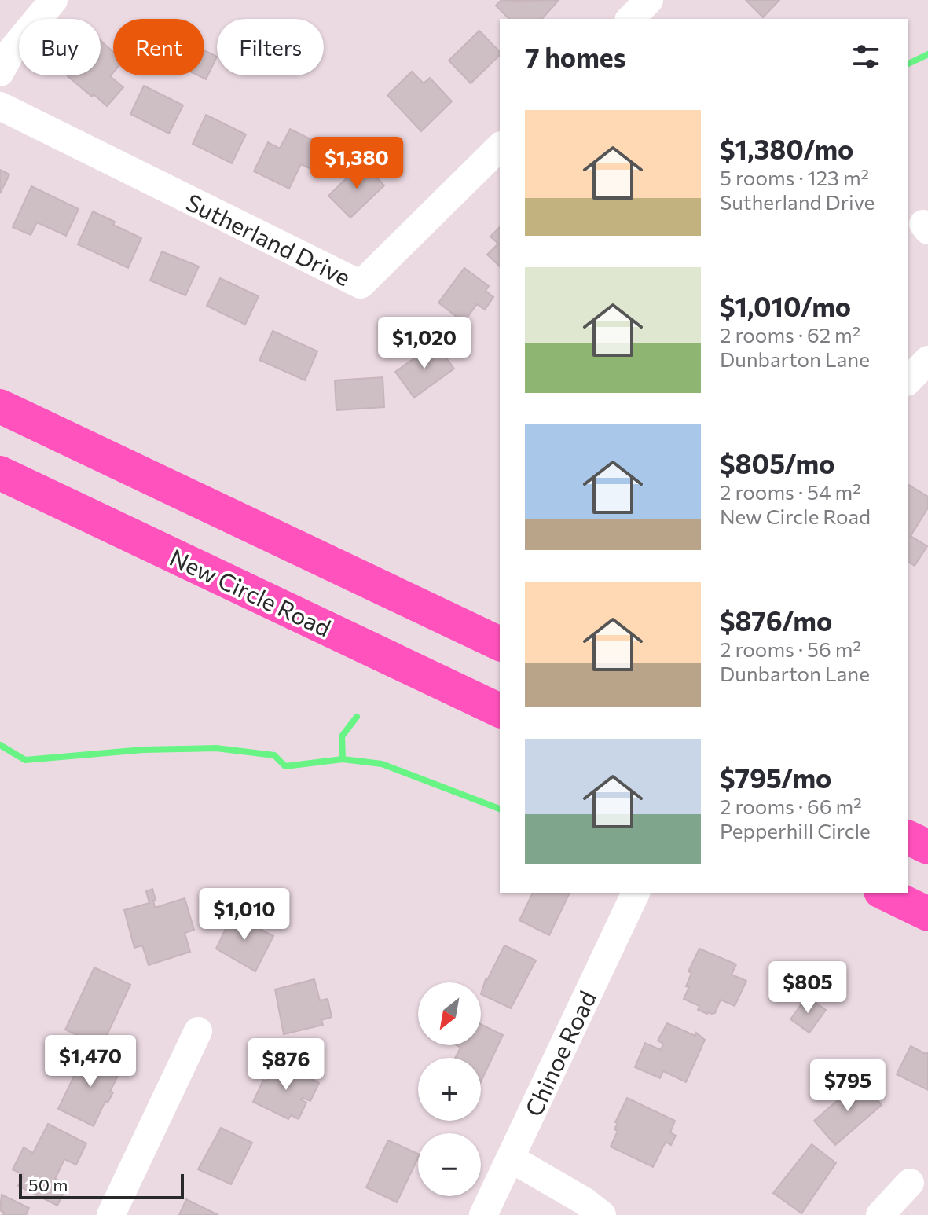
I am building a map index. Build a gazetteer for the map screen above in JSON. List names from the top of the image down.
{
  "streets": {
    "highway": ["New Circle Road"],
    "street": ["Sutherland Drive", "Chinoe Road"]
  },
  "scale_bar": "50 m",
  "north": "bottom left",
  "page": {
    "chip": ["Buy", "Rent", "Filters"],
    "heading": "7 homes",
    "list": [
      {
        "name": "$1,380/mo",
        "note": "5 rooms · 123 m² · Sutherland Drive"
      },
      {
        "name": "$1,010/mo",
        "note": "2 rooms · 62 m² · Dunbarton Lane"
      },
      {
        "name": "$805/mo",
        "note": "2 rooms · 54 m² · New Circle Road"
      },
      {
        "name": "$876/mo",
        "note": "2 rooms · 56 m² · Dunbarton Lane"
      },
      {
        "name": "$795/mo",
        "note": "2 rooms · 66 m² · Pepperhill Circle"
      }
    ],
    "price": [
      "$1,380",
      "$1,020",
      "$1,010",
      "$805",
      "$1,470",
      "$876",
      "$795"
    ],
    "map_buttons": ["+", "−"],
    "scale": "50 m"
  }
}
